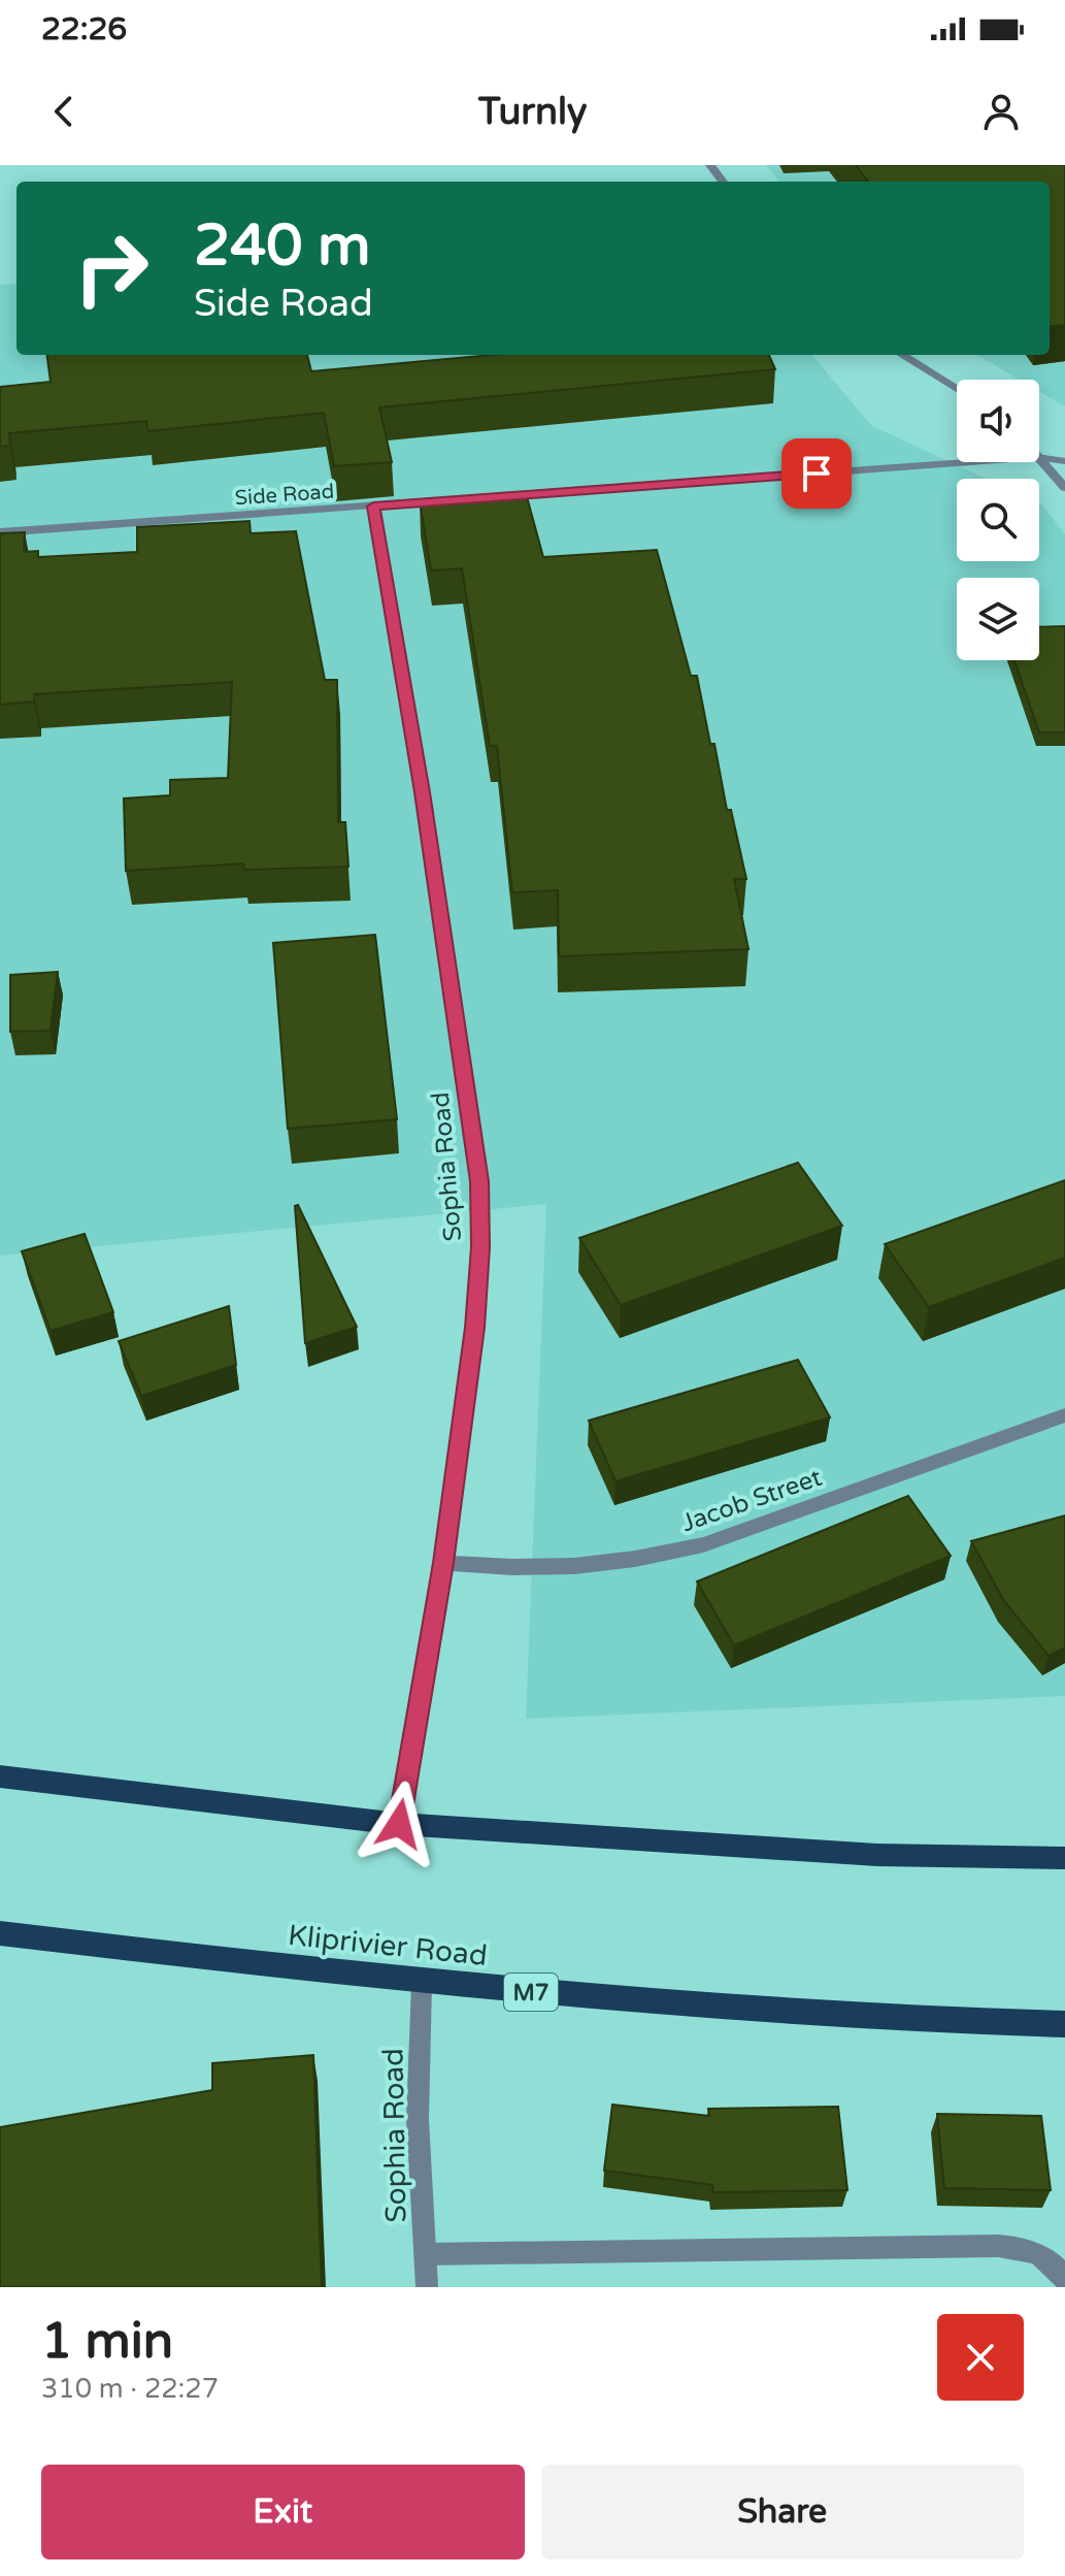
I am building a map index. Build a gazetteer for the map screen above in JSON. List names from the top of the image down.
{
  "streets": {
    "main road": ["Kliprivier Road", "M7"],
    "street": ["Side Road", "Sophia Road", "Jacob Street"]
  },
  "crossings": [
    ["Side Road", "Sophia Road"],
    ["Sophia Road", "Jacob Street"],
    ["Sophia Road", "Kliprivier Road"]
  ],
  "page": {
    "status": "22:26",
    "header": "Turnly",
    "turn": ["240 m", "Side Road"],
    "heading": ["1 min", "310 m · 22:27"],
    "buttons": ["Exit", "Share"]
  }
}
